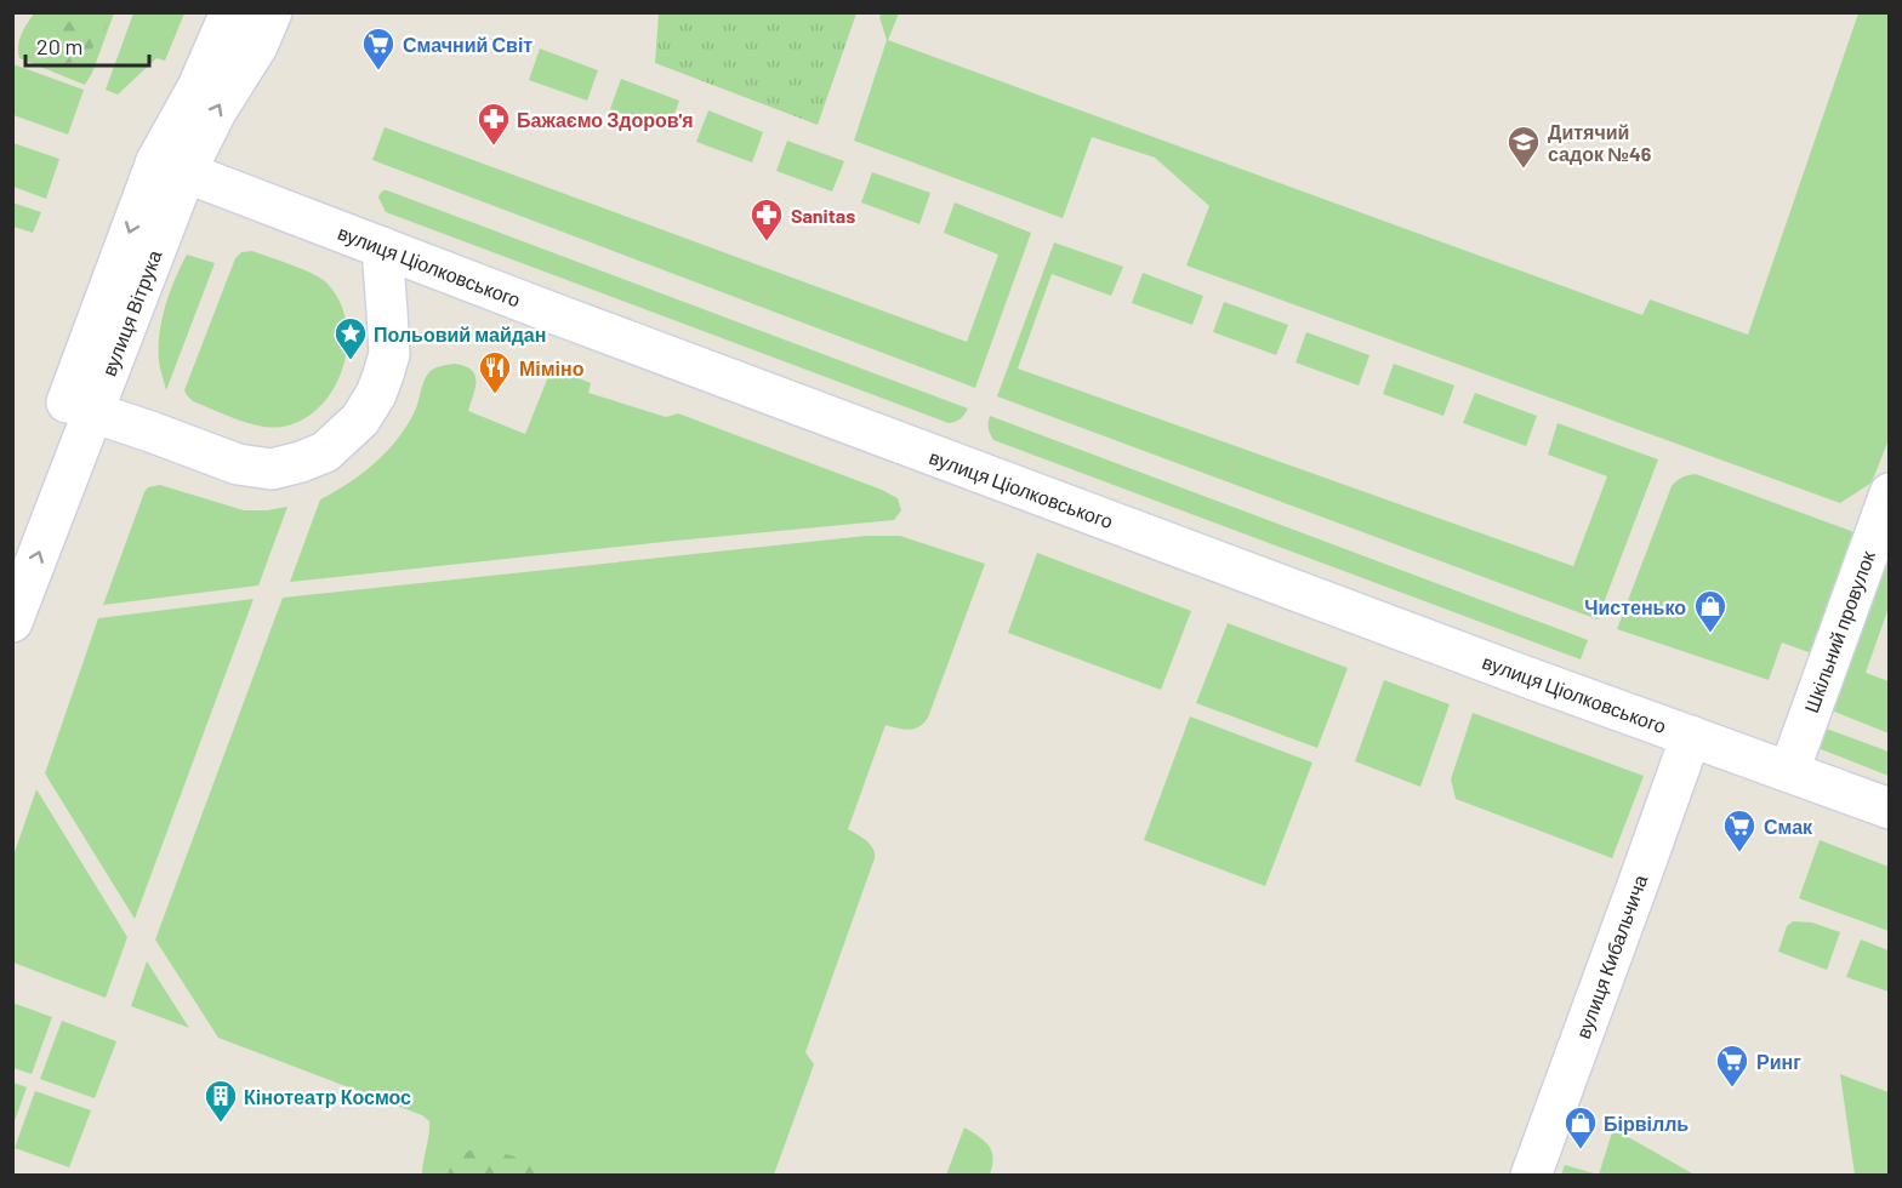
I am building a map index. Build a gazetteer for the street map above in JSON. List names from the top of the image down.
{
  "streets": {
    "street": [
      "вулиця Ціолковського",
      "вулиця Вітрука",
      "Шкільний провулок",
      "вулиця Кибальчича"
    ]
  },
  "crossings": [
    ["вулиця Ціолковського", "вулиця Вітрука"],
    ["вулиця Ціолковського", "Шкільний провулок"],
    ["вулиця Ціолковського", "вулиця Кибальчича"]
  ],
  "places": {
    "supermarket": ["Смачний Світ", "Смак", "Ринг"],
    "pharmacy": ["Бажаємо Здоров'я", "Sanitas"],
    "school or university": ["Дитячий садок №46"],
    "place": ["Польовий майдан"],
    "restaurant": ["Міміно"],
    "shop": ["Чистенько", "Бірвілль"],
    "building": ["Кінотеатр Космос"]
  },
  "scale_bar": "20 m"
}
